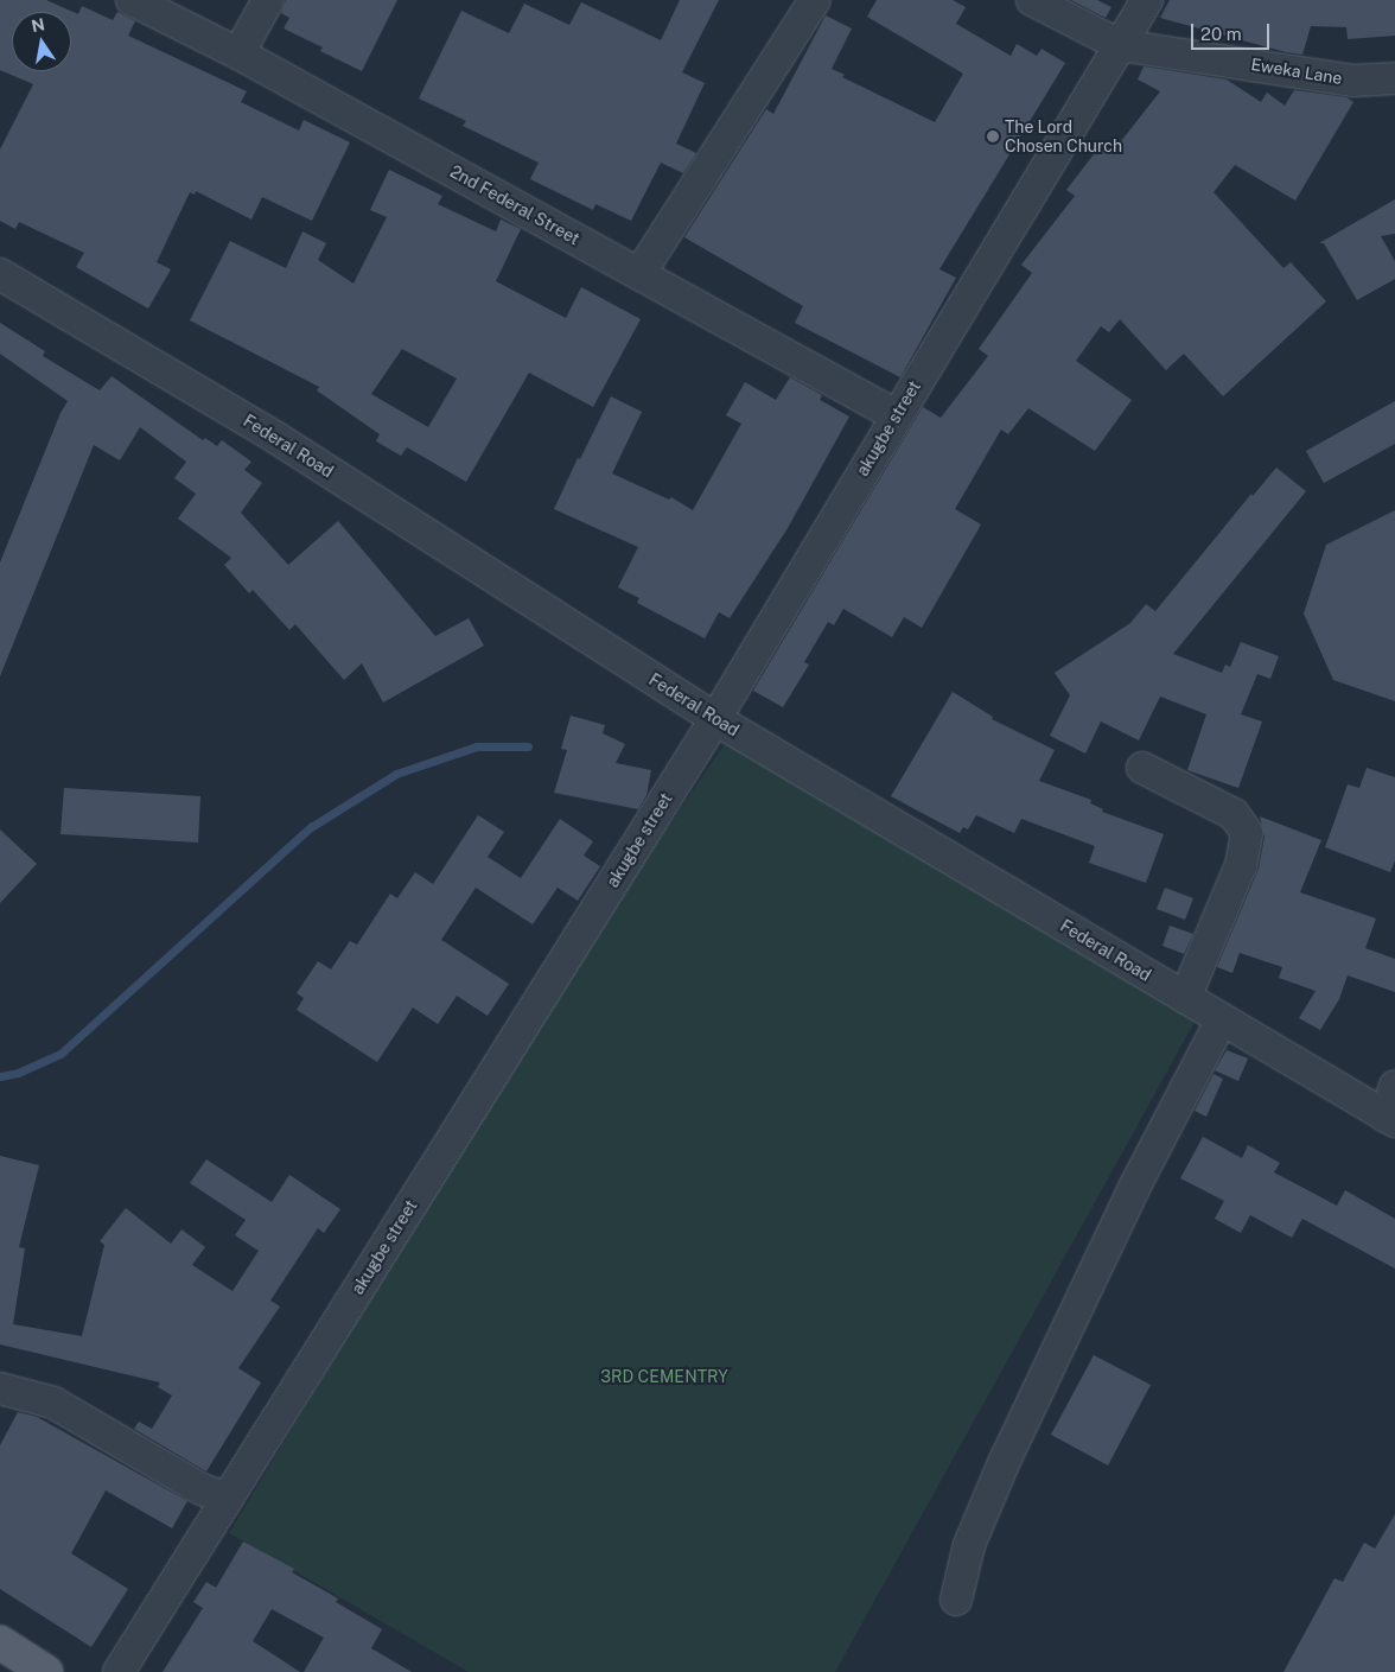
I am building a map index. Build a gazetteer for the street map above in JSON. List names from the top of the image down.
{
  "streets": {
    "street": [
      "Eweka Lane",
      "2nd Federal Street",
      "akugbe street",
      "Federal Road"
    ]
  },
  "crossings": [
    ["Eweka Lane", "akugbe street"],
    ["2nd Federal Street", "akugbe street"],
    ["akugbe street", "Federal Road"]
  ],
  "parks": ["3RD CEMENTRY"],
  "places": ["The Lord Chosen Church"],
  "scale_bar": "20 m",
  "north": "top"
}
